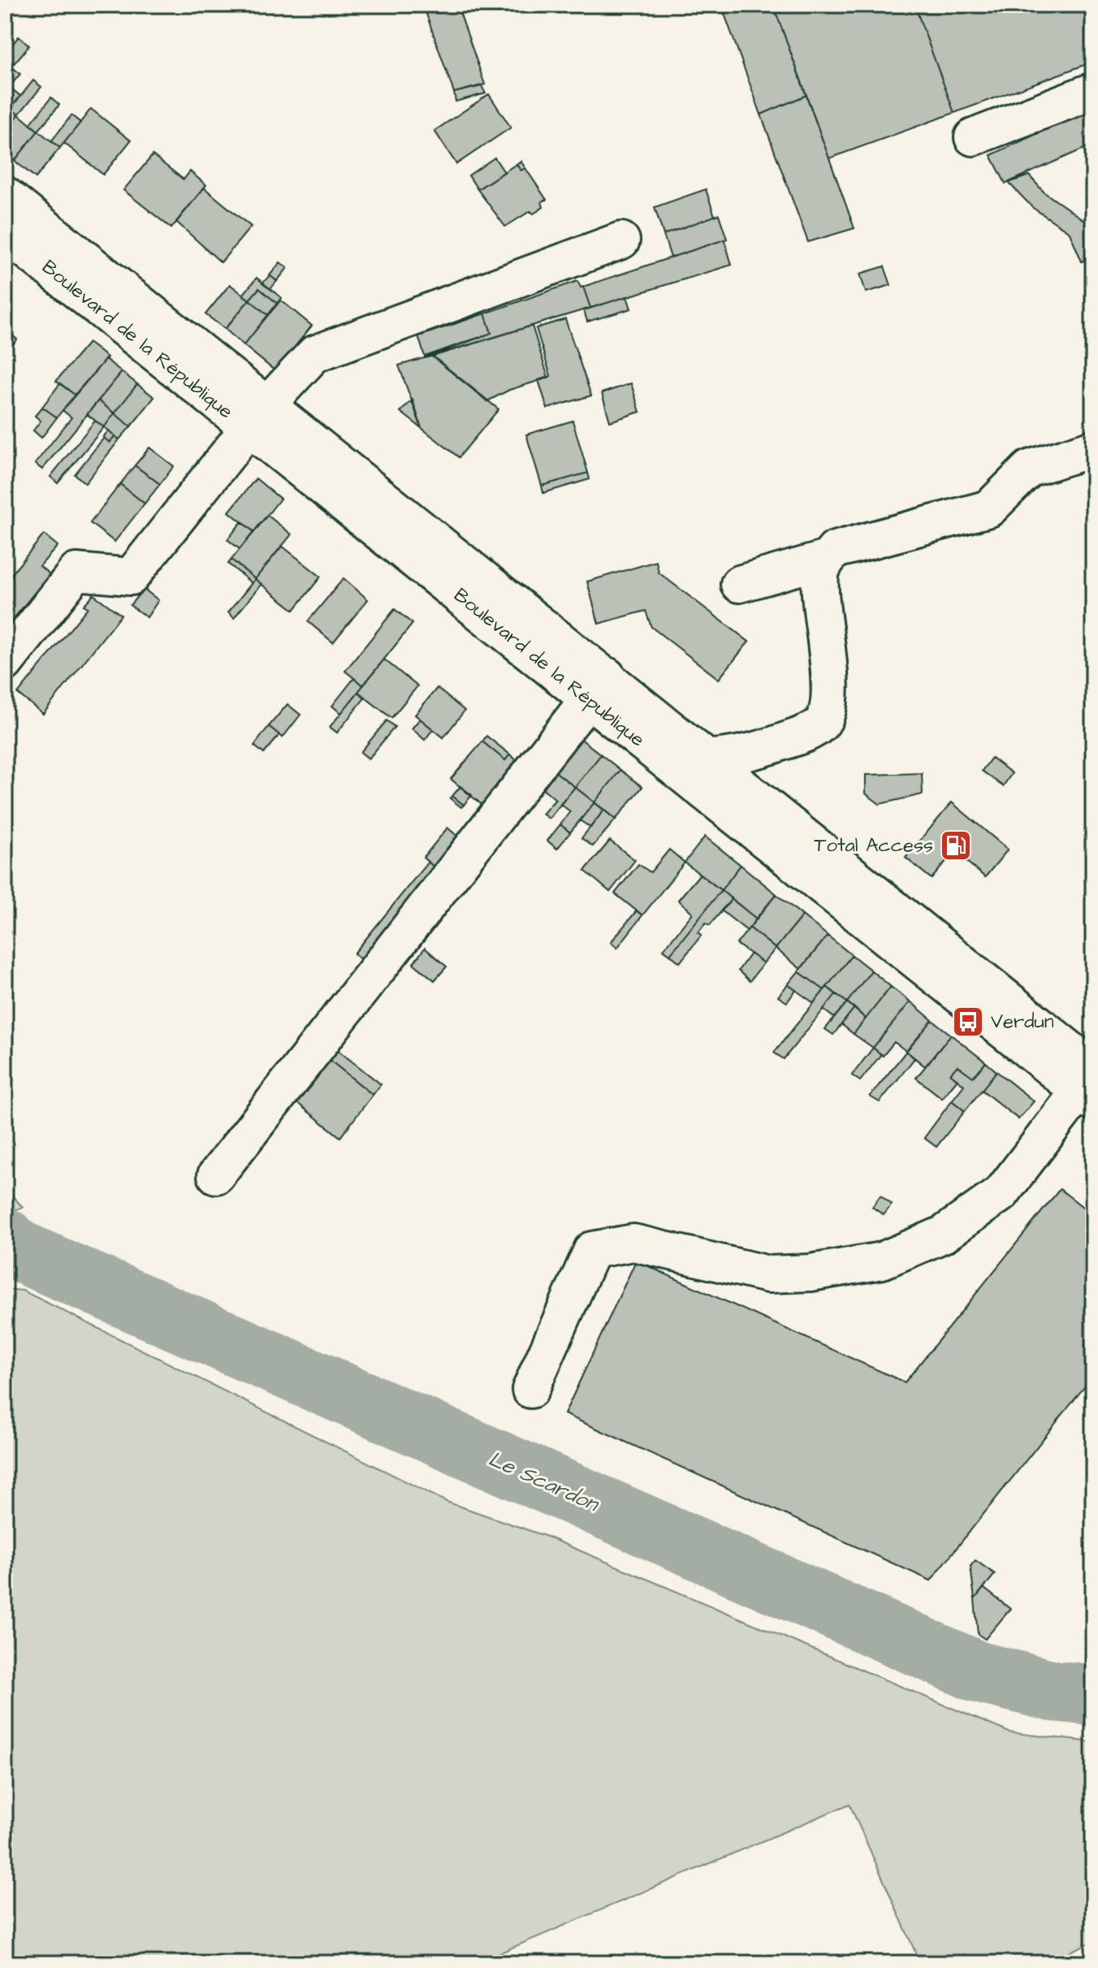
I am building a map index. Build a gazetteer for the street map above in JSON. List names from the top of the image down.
{
  "streets": {
    "main road": ["Boulevard de la République"]
  },
  "water": ["Le Scardon"],
  "places": {
    "fuel station": ["Total Access"],
    "bus stop": ["Verdun"]
  }
}
